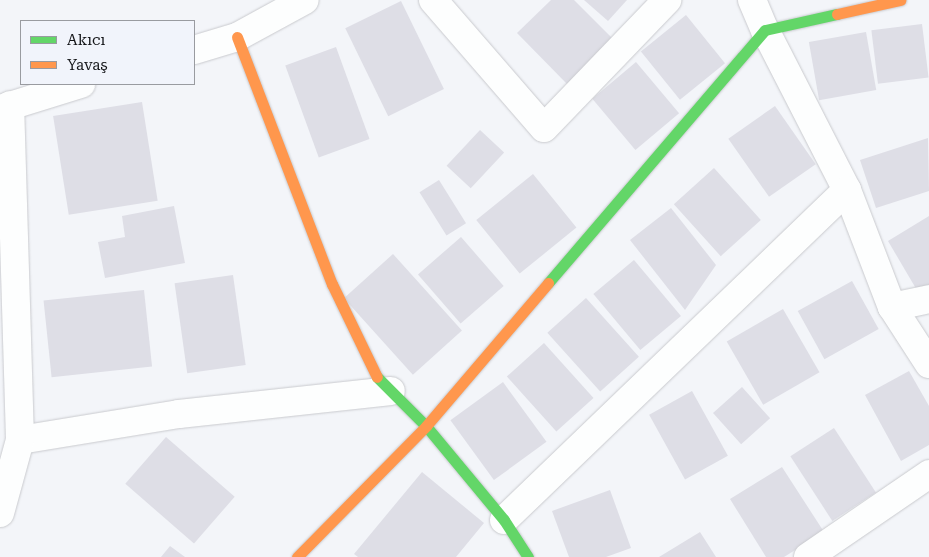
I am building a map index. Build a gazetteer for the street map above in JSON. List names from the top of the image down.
{
  "legend": ["Akıcı", "Yavaş"]
}
